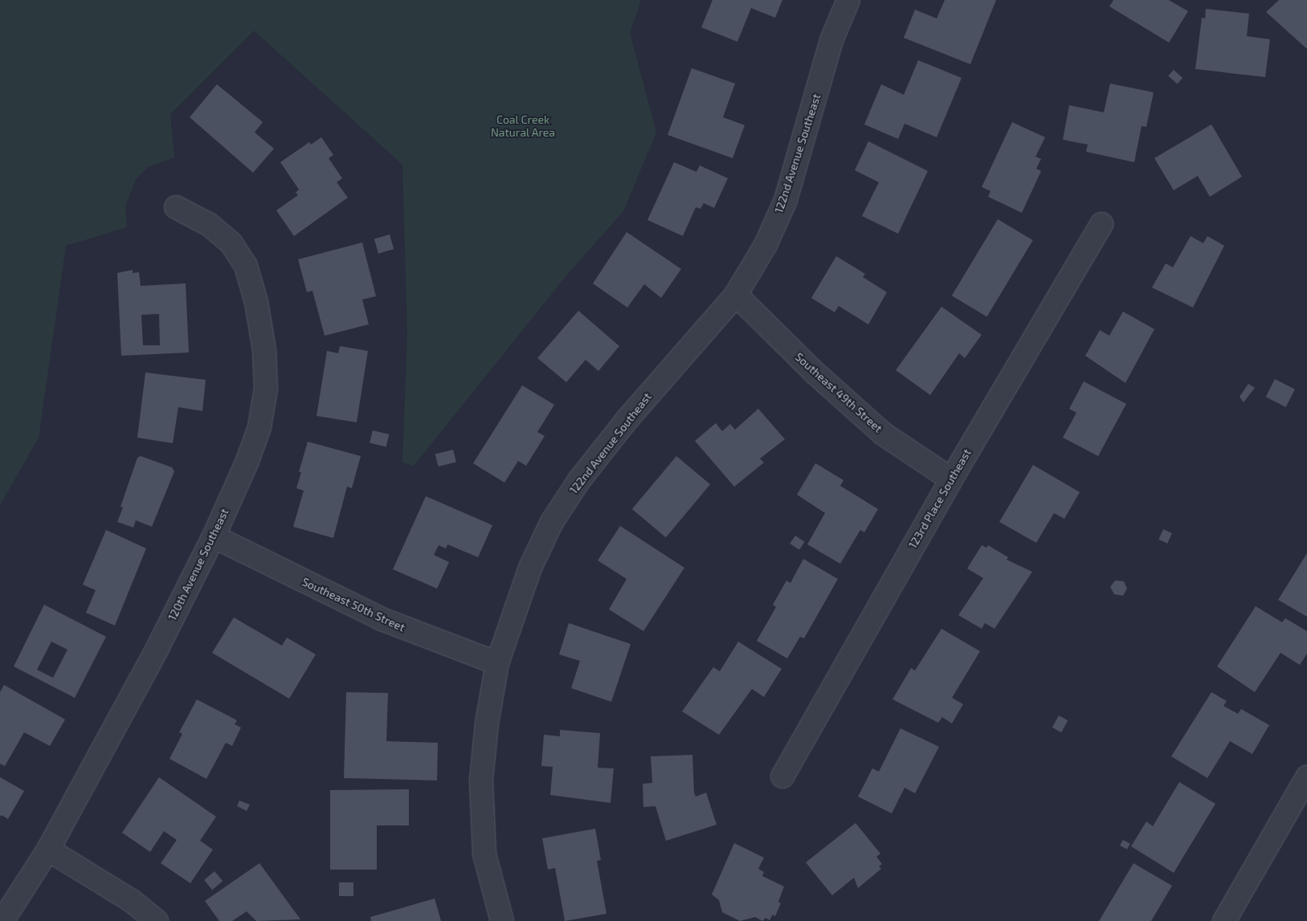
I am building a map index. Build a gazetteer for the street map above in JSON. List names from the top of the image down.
{
  "streets": {
    "street": [
      "122nd Avenue Southeast",
      "Southeast 49th Street",
      "123rd Place Southeast",
      "120th Avenue Southeast",
      "Southeast 50th Street"
    ]
  },
  "crossings": [
    ["122nd Avenue Southeast", "Southeast 49th Street"],
    ["122nd Avenue Southeast", "Southeast 50th Street"],
    ["Southeast 49th Street", "123rd Place Southeast"],
    ["120th Avenue Southeast", "Southeast 50th Street"]
  ],
  "parks": ["Coal Creek Natural Area"]
}
